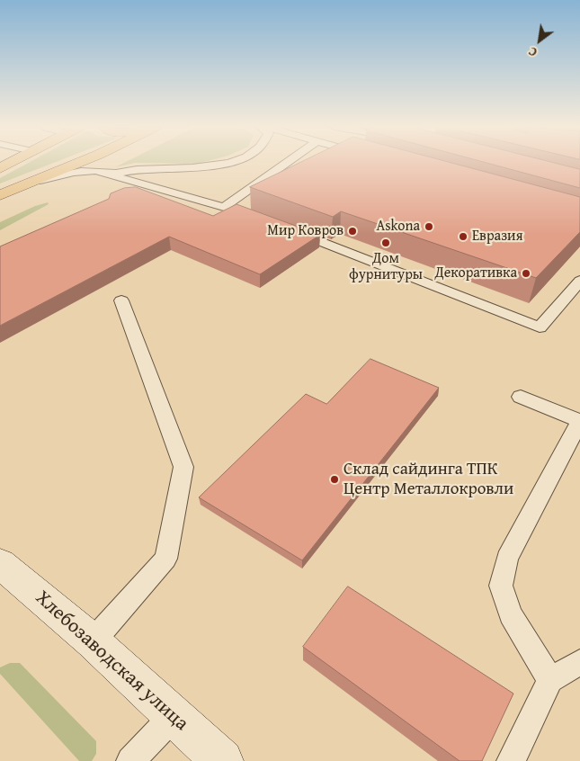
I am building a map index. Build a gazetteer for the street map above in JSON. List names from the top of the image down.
{
  "streets": {
    "main road": ["Хлебозаводская улица"]
  },
  "places": [
    "Askona",
    "Мир Ковров",
    "Евразия",
    "Дом фурнитуры",
    "Декоративка",
    "Склад сайдинга ТПК Центр Металлокровли"
  ],
  "north": "bottom left"
}
